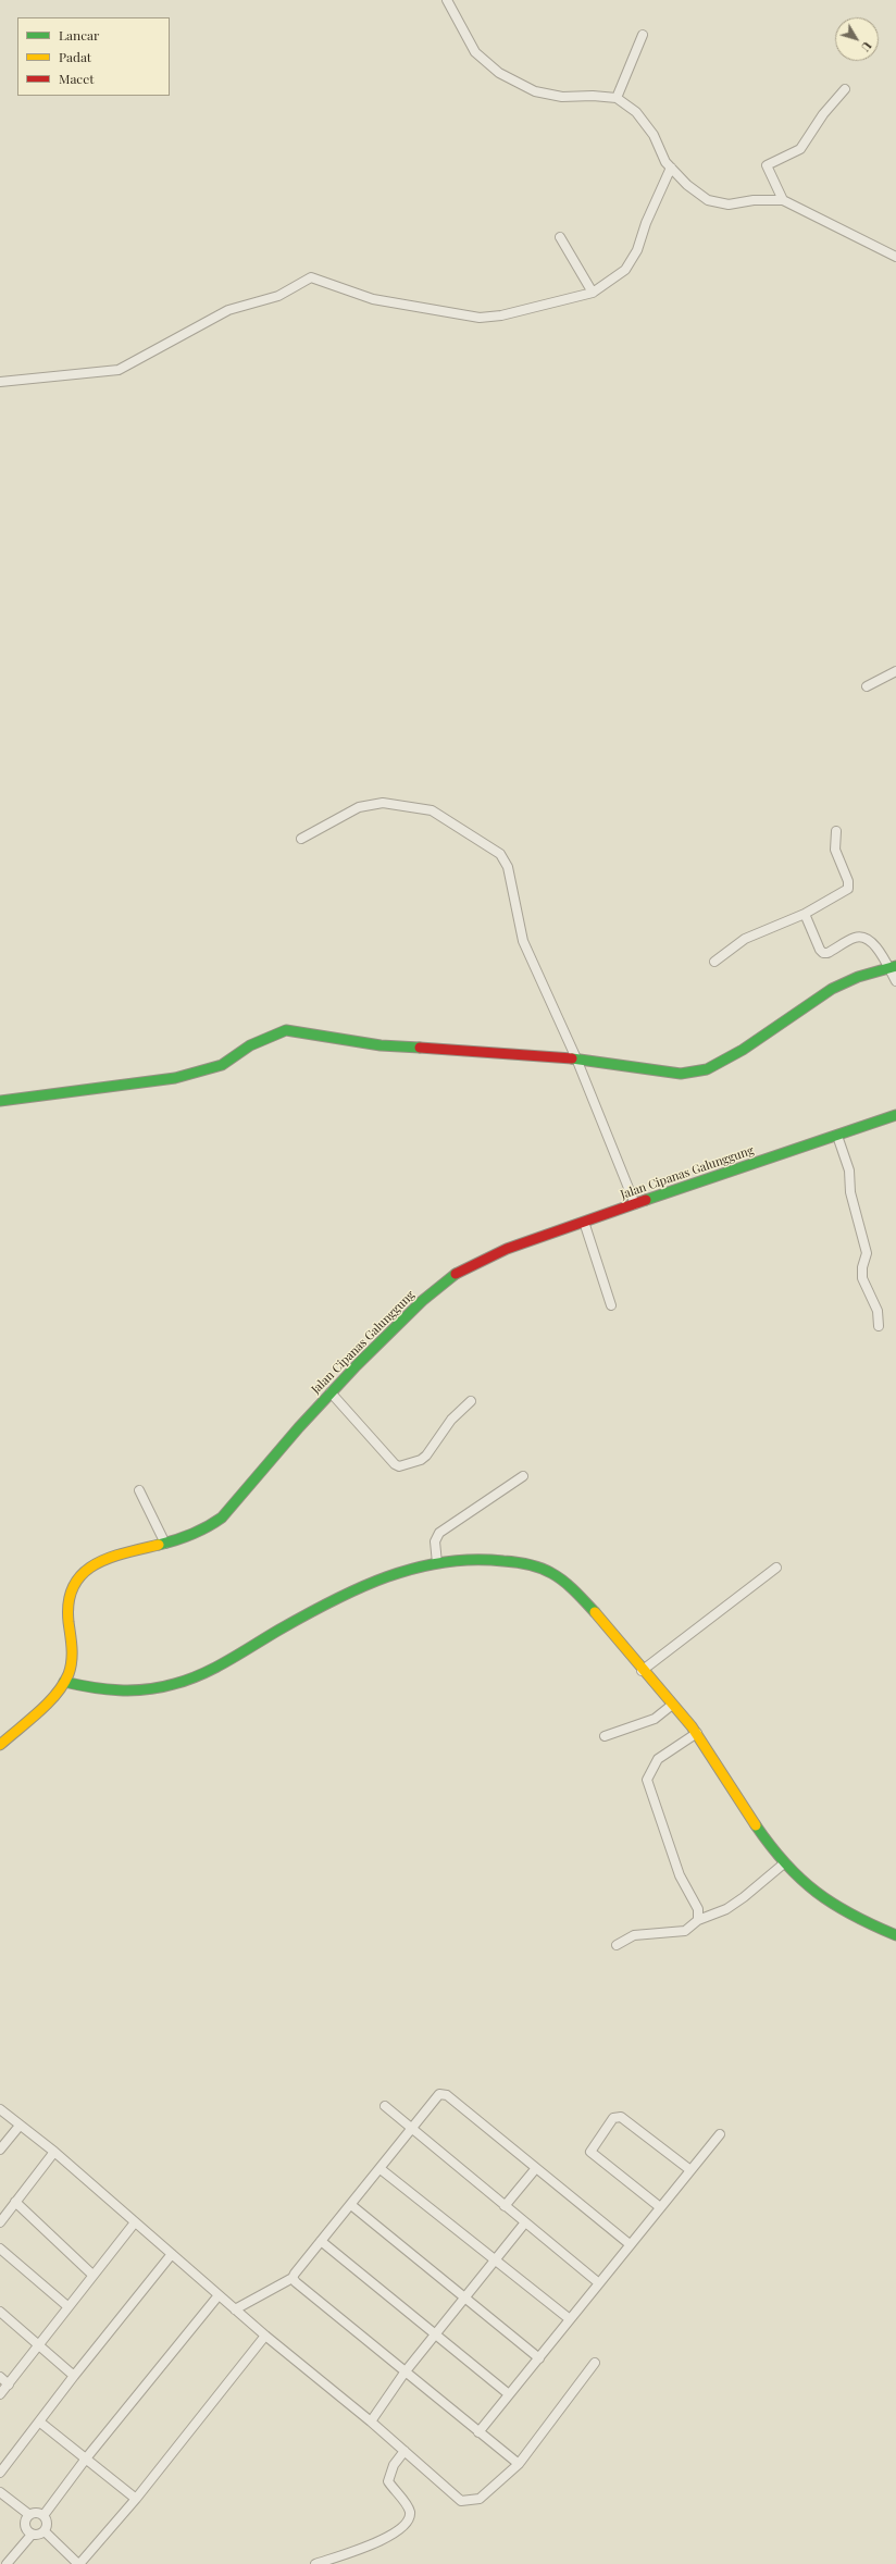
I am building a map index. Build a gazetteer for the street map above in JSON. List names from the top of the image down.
{
  "streets": {
    "street": ["Jalan Cipanas Galunggung"]
  },
  "legend": ["Lancar", "Padat", "Macet"],
  "north": "bottom right"
}
